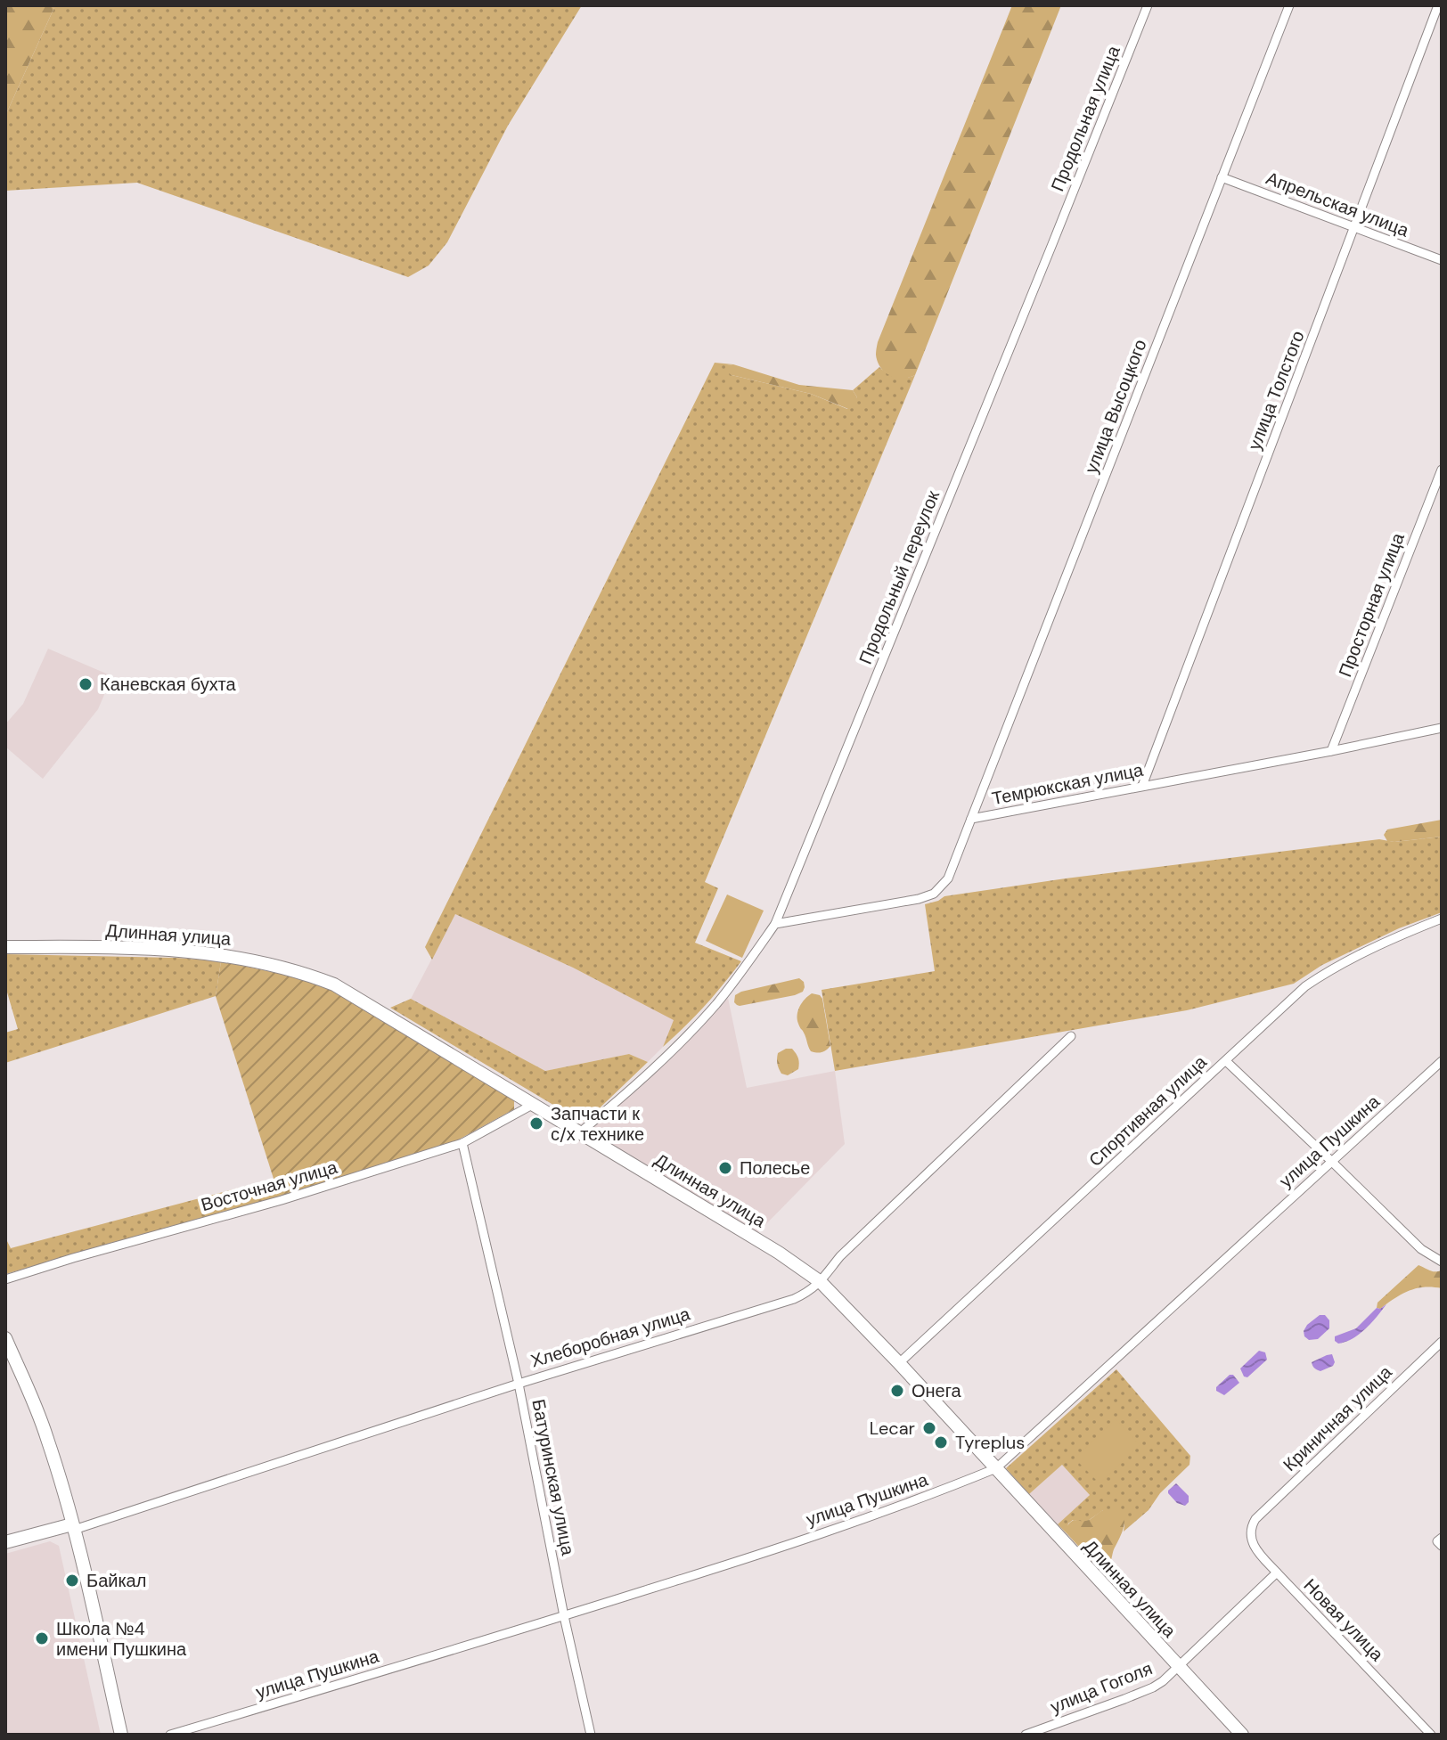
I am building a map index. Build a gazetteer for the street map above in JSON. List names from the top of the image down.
{
  "streets": {
    "street": [
      "Продольная улица",
      "Апрельская улица",
      "улица Толстого",
      "улица Высоцкого",
      "Продольный переулок",
      "Просторная улица",
      "Темрюкская улица",
      "Длинная улица",
      "Спортивная улица",
      "улица Пушкина",
      "Восточная улица",
      "Хлеборобная улица",
      "Криничная улица",
      "Батуринская улица",
      "Новая улица",
      "улица Гоголя"
    ]
  },
  "crossings": [
    ["Продольная улица", "Продольный переулок"],
    ["Апрельская улица", "улица Толстого"],
    ["Апрельская улица", "улица Высоцкого"],
    ["улица Толстого", "Темрюкская улица"],
    ["улица Высоцкого", "Темрюкская улица"],
    ["Продольный переулок", "Темрюкская улица"],
    ["Просторная улица", "Темрюкская улица"],
    ["Длинная улица", "Спортивная улица"],
    ["Длинная улица", "улица Пушкина"],
    ["Длинная улица", "Восточная улица"],
    ["Длинная улица", "Хлеборобная улица"],
    ["Длинная улица", "улица Гоголя"],
    ["улица Пушкина", "Батуринская улица"],
    ["Восточная улица", "Батуринская улица"],
    ["Хлеборобная улица", "Батуринская улица"],
    ["Криничная улица", "Новая улица"],
    ["Новая улица", "улица Гоголя"]
  ],
  "places": [
    "Каневская бухта",
    "Запчасти к с/х технике",
    "Полесье",
    "Онега",
    "Lecar",
    "Tyreplus",
    "Байкал",
    "Школа №4 имени Пушкина"
  ]
}
